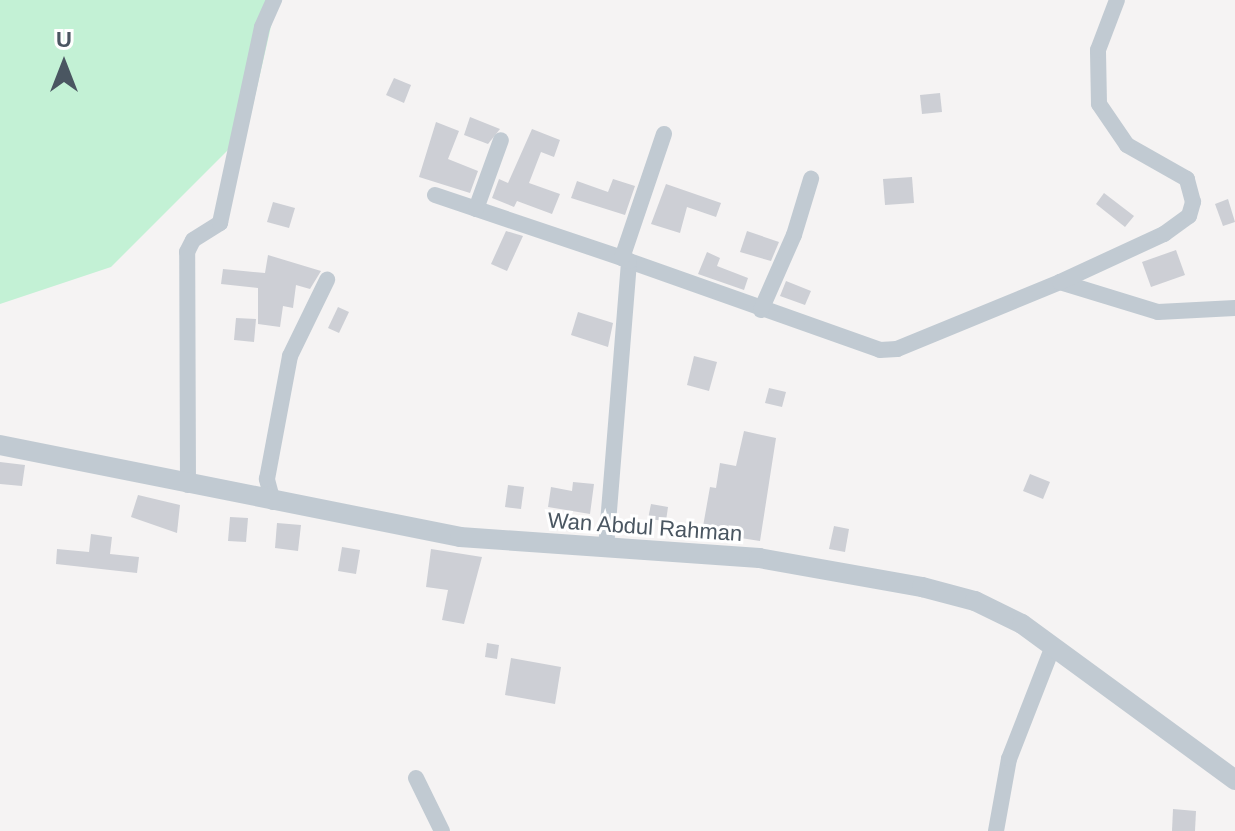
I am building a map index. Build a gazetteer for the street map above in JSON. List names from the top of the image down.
{
  "streets": {
    "street": ["Wan Abdul Rahman"]
  },
  "north": "top"
}
